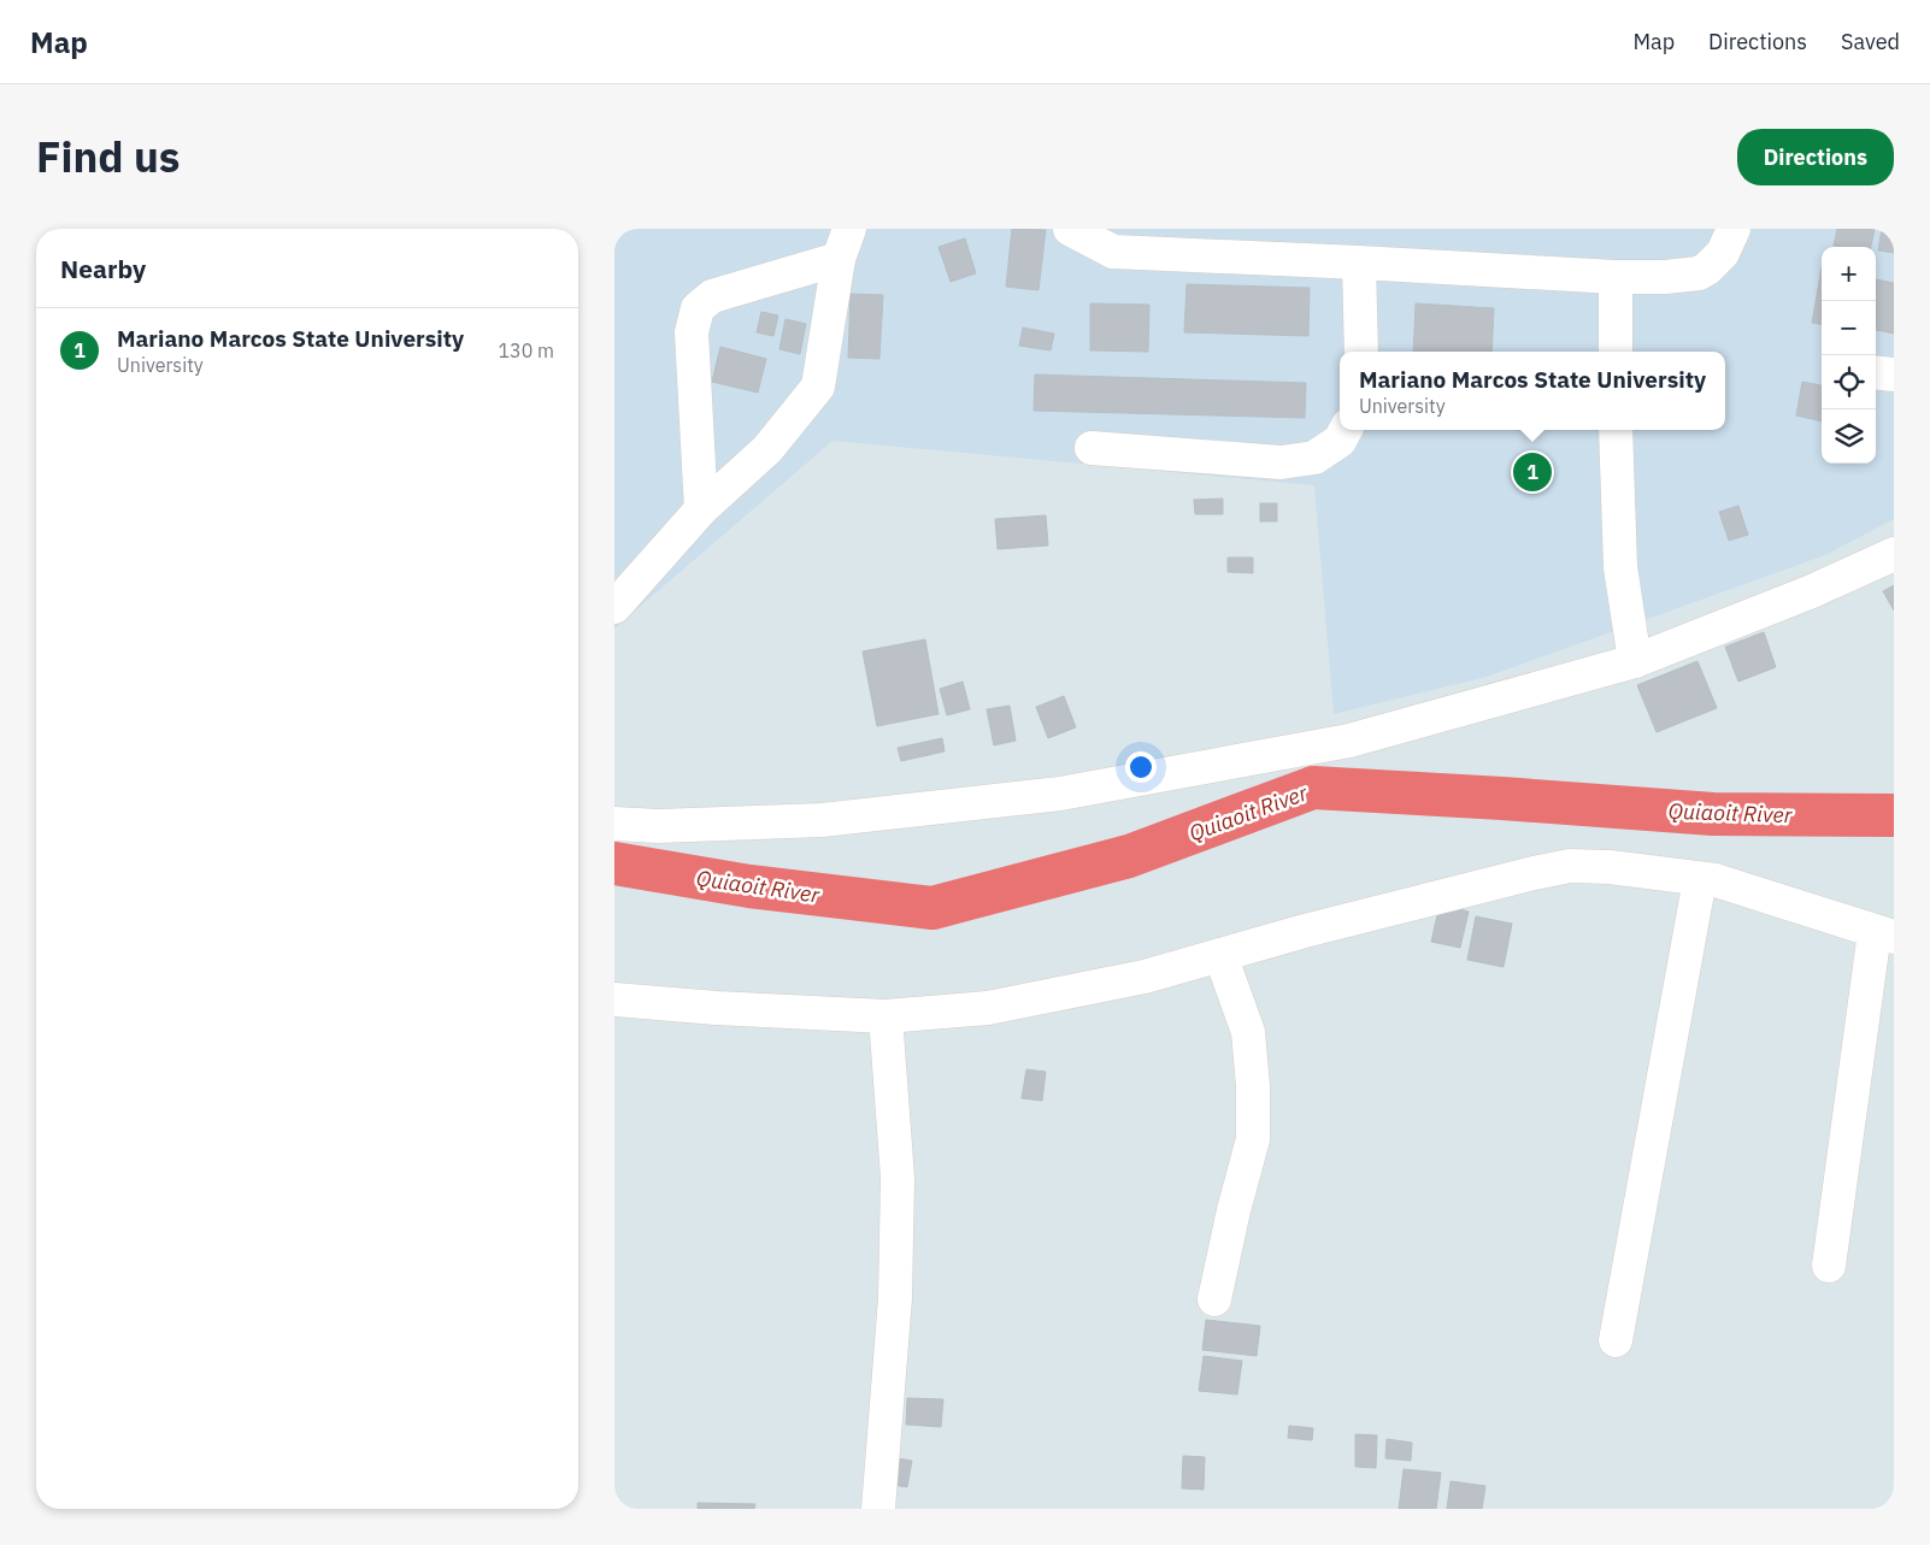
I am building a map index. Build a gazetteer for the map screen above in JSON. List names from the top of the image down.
{
  "water": ["Quiaoit River"],
  "page": {
    "header": "Map",
    "nav": ["Map", "Directions", "Saved"],
    "title": "Find us",
    "buttons": "Directions",
    "heading": "Nearby",
    "map_buttons": ["+", "−"],
    "list": [
      {
        "mark": "1",
        "name": "Mariano Marcos State University",
        "note": "University",
        "value": "130 m"
      }
    ],
    "popup": ["Mariano Marcos State University", "University"],
    "pins": "1"
  }
}
